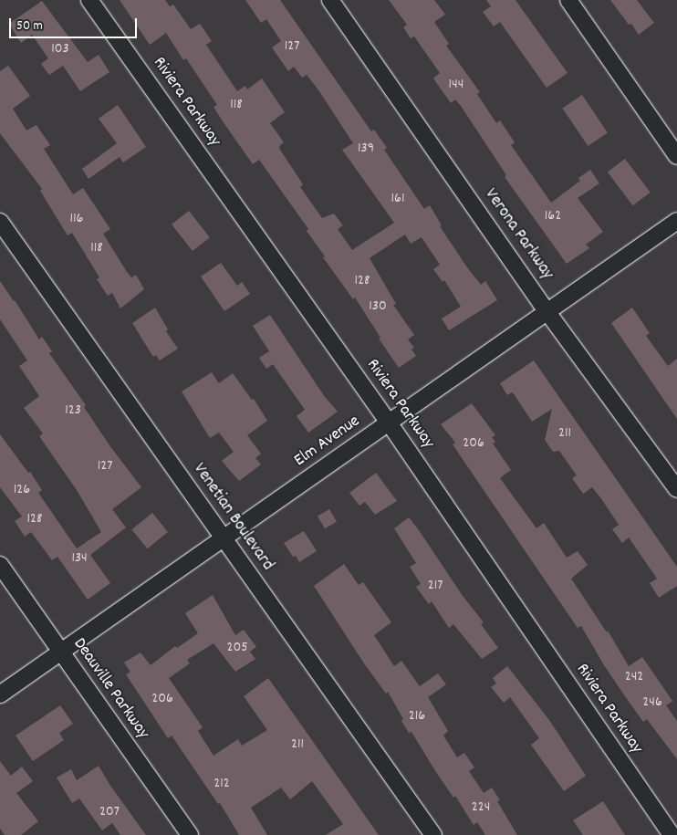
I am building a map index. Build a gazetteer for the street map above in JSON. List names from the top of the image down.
{
  "streets": {
    "street": [
      "Riviera Parkway",
      "Verona Parkway",
      "Elm Avenue",
      "Venetian Boulevard",
      "Deauville Parkway"
    ]
  },
  "crossings": [
    ["Riviera Parkway", "Elm Avenue"],
    ["Verona Parkway", "Elm Avenue"],
    ["Elm Avenue", "Venetian Boulevard"],
    ["Elm Avenue", "Deauville Parkway"]
  ],
  "house_numbers": [
    "127",
    "103",
    "144",
    "118",
    "139",
    "161",
    "162",
    "116",
    "118",
    "128",
    "130",
    "123",
    "211",
    "206",
    "127",
    "126",
    "128",
    "134",
    "217",
    "205",
    "242",
    "206",
    "246",
    "216",
    "211",
    "212",
    "224",
    "207"
  ],
  "scale_bar": "50 m"
}
